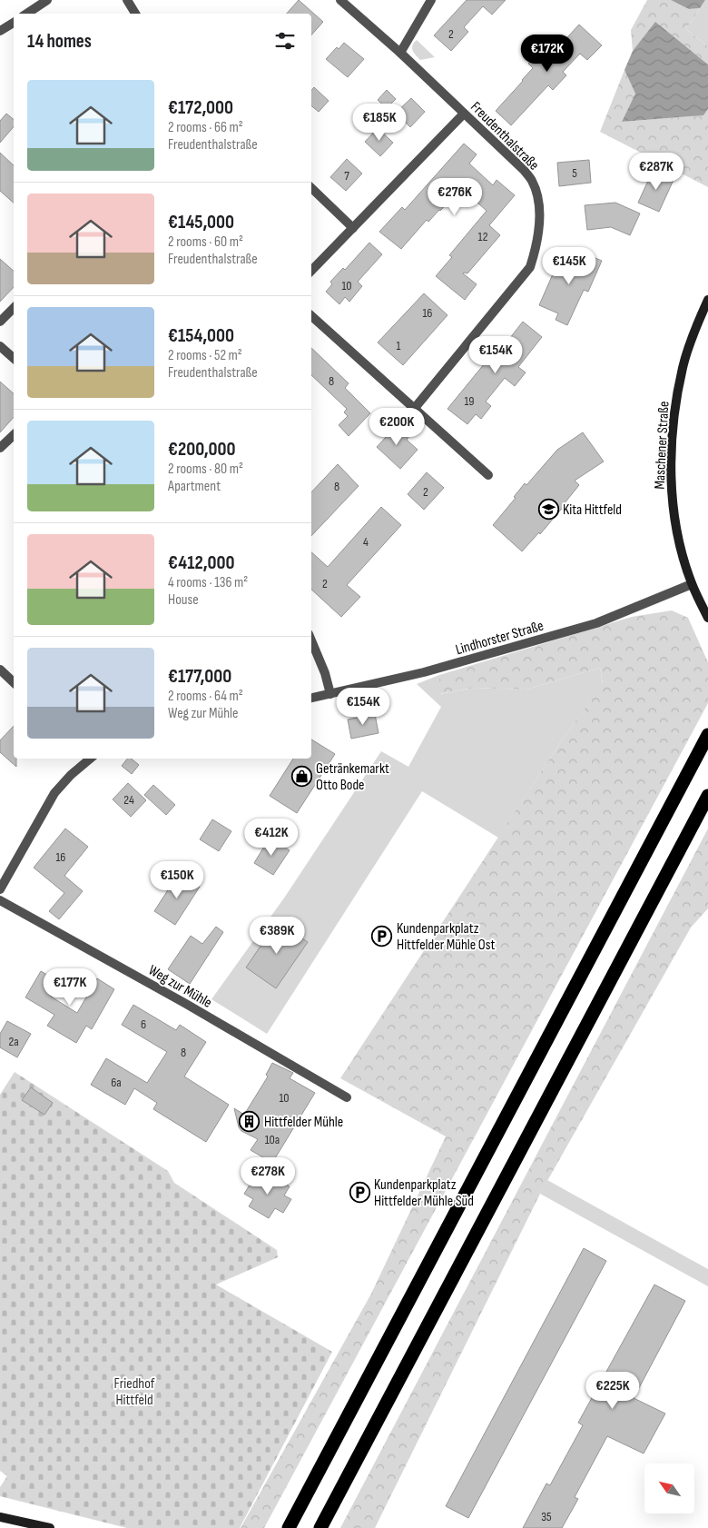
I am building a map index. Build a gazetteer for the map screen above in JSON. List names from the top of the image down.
{
  "streets": {
    "main road": ["Maschener Straße"],
    "street": ["Freudenthalstraße", "Lindhorster Straße", "Weg zur Mühle"]
  },
  "crossings": [
    ["Maschener Straße", "Lindhorster Straße"]
  ],
  "parks": ["Friedhof Hittfeld"],
  "places": {
    "school or university": ["Kita Hittfeld"],
    "shop": ["Getränkemarkt Otto Bode"],
    "parking": ["Kundenparkplatz Hittfelder Mühle Ost", "Kundenparkplatz Hittfelder Mühle Süd"],
    "building": ["Hittfelder Mühle"]
  },
  "house_numbers": [
    "2",
    "5",
    "7",
    "12",
    "10",
    "16",
    "1",
    "8",
    "19",
    "8",
    "2",
    "4",
    "2",
    "24",
    "16",
    "6",
    "2a",
    "8",
    "6a",
    "10",
    "10a",
    "35"
  ],
  "north": "top left",
  "page": {
    "heading": "14 homes",
    "price": [
      "€172K",
      "€185K",
      "€287K",
      "€276K",
      "€145K",
      "€154K",
      "€200K",
      "€154K",
      "€412K",
      "€150K",
      "€389K",
      "€177K",
      "€278K",
      "€225K"
    ],
    "list": [
      {
        "name": "€172,000",
        "note": "2 rooms · 66 m² · Freudenthalstraße"
      },
      {
        "name": "€145,000",
        "note": "2 rooms · 60 m² · Freudenthalstraße"
      },
      {
        "name": "€154,000",
        "note": "2 rooms · 52 m² · Freudenthalstraße"
      },
      {
        "name": "€200,000",
        "note": "2 rooms · 80 m² · Apartment"
      },
      {
        "name": "€412,000",
        "note": "4 rooms · 136 m² · House"
      },
      {
        "name": "€177,000",
        "note": "2 rooms · 64 m² · Weg zur Mühle"
      }
    ]
  }
}
